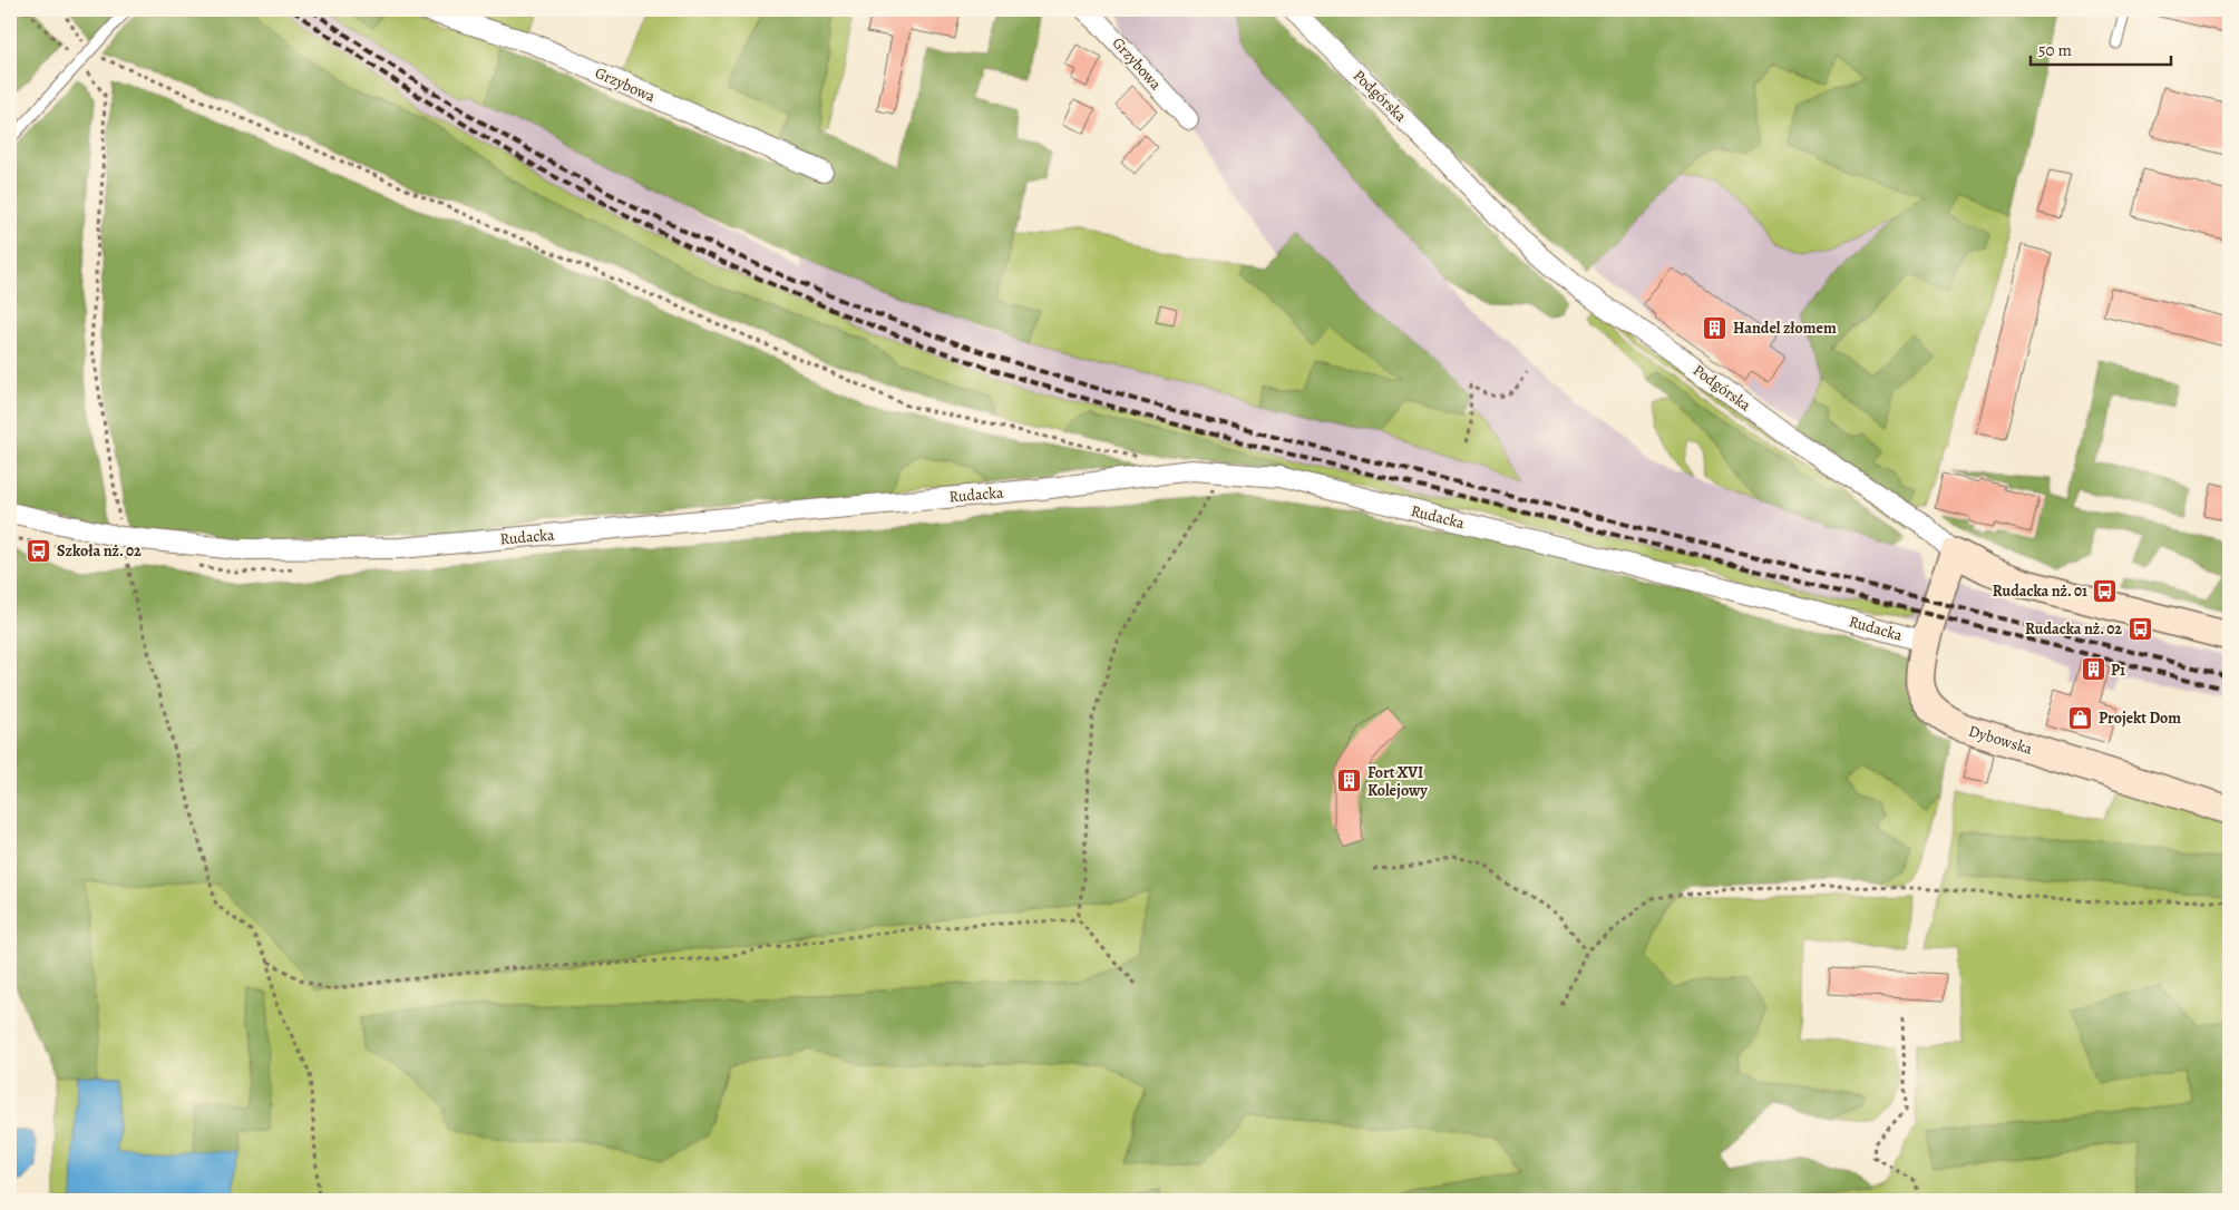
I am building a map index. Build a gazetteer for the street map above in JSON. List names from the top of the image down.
{
  "streets": {
    "street": [
      "Grzybowa",
      "Podgórska",
      "Rudacka",
      "Dybowska"
    ]
  },
  "crossings": [
    ["Podgórska", "Dybowska"],
    ["Rudacka", "Dybowska"]
  ],
  "places": {
    "building": ["Handel złomem", "P1", "Fort XVI Kolejowy"],
    "bus stop": ["Szkoła nż. 02", "Rudacka nż. 01", "Rudacka nż. 02"],
    "shop": ["Projekt Dom"]
  },
  "scale_bar": "50 m"
}
